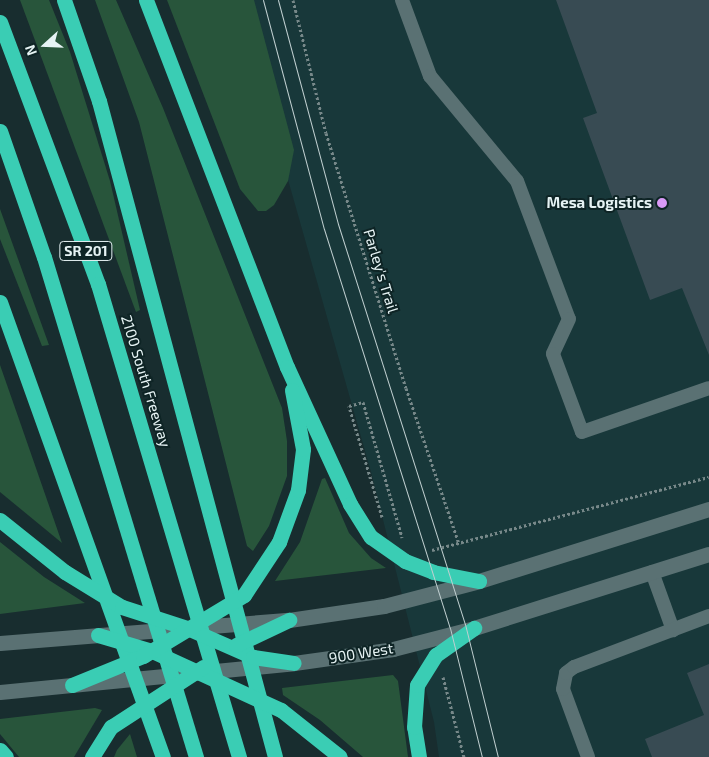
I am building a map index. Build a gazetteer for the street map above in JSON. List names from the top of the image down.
{
  "streets": {
    "highway": ["SR 201", "2100 South Freeway"],
    "main road": ["900 West"],
    "path": ["Parley's Trail"]
  },
  "places": ["Mesa Logistics"],
  "north": "left"
}
